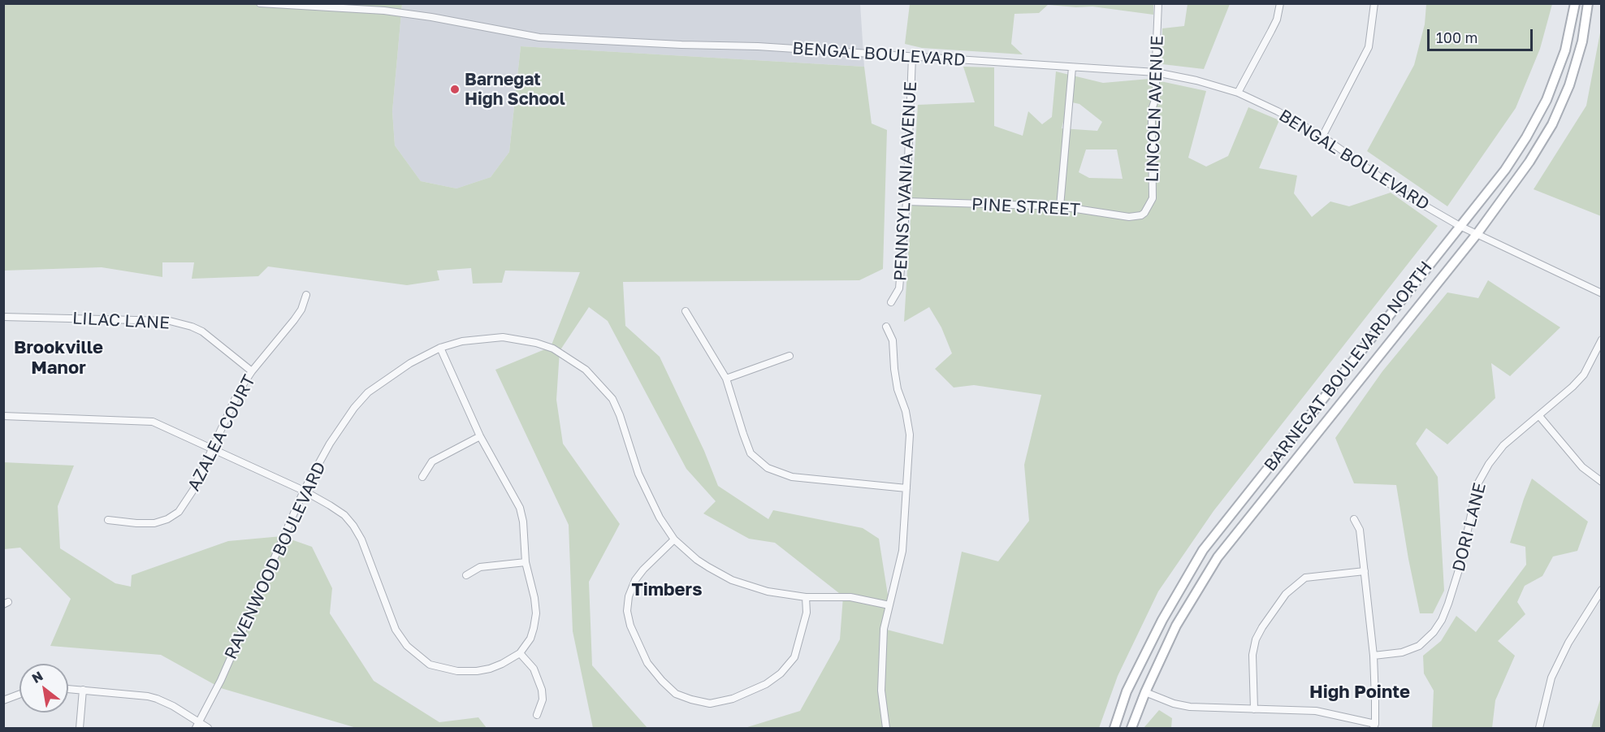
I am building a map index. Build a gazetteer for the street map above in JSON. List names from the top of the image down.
{
  "streets": {
    "street": [
      "BENGAL BOULEVARD",
      "LINCOLN AVENUE",
      "PENNSYLVANIA AVENUE",
      "PINE STREET",
      "LILAC LANE",
      "BARNEGAT BOULEVARD NORTH",
      "AZALEA COURT",
      "DORI LANE",
      "RAVENWOOD BOULEVARD"
    ]
  },
  "crossings": [
    ["BENGAL BOULEVARD", "LINCOLN AVENUE"],
    ["BENGAL BOULEVARD", "PENNSYLVANIA AVENUE"],
    ["BENGAL BOULEVARD", "BARNEGAT BOULEVARD NORTH"],
    ["LINCOLN AVENUE", "PINE STREET"],
    ["PENNSYLVANIA AVENUE", "PINE STREET"],
    ["LILAC LANE", "AZALEA COURT"]
  ],
  "districts": ["Brookville Manor", "Timbers", "High Pointe"],
  "places": ["Barnegat High School"],
  "scale_bar": "100 m",
  "north": "top left"
}
